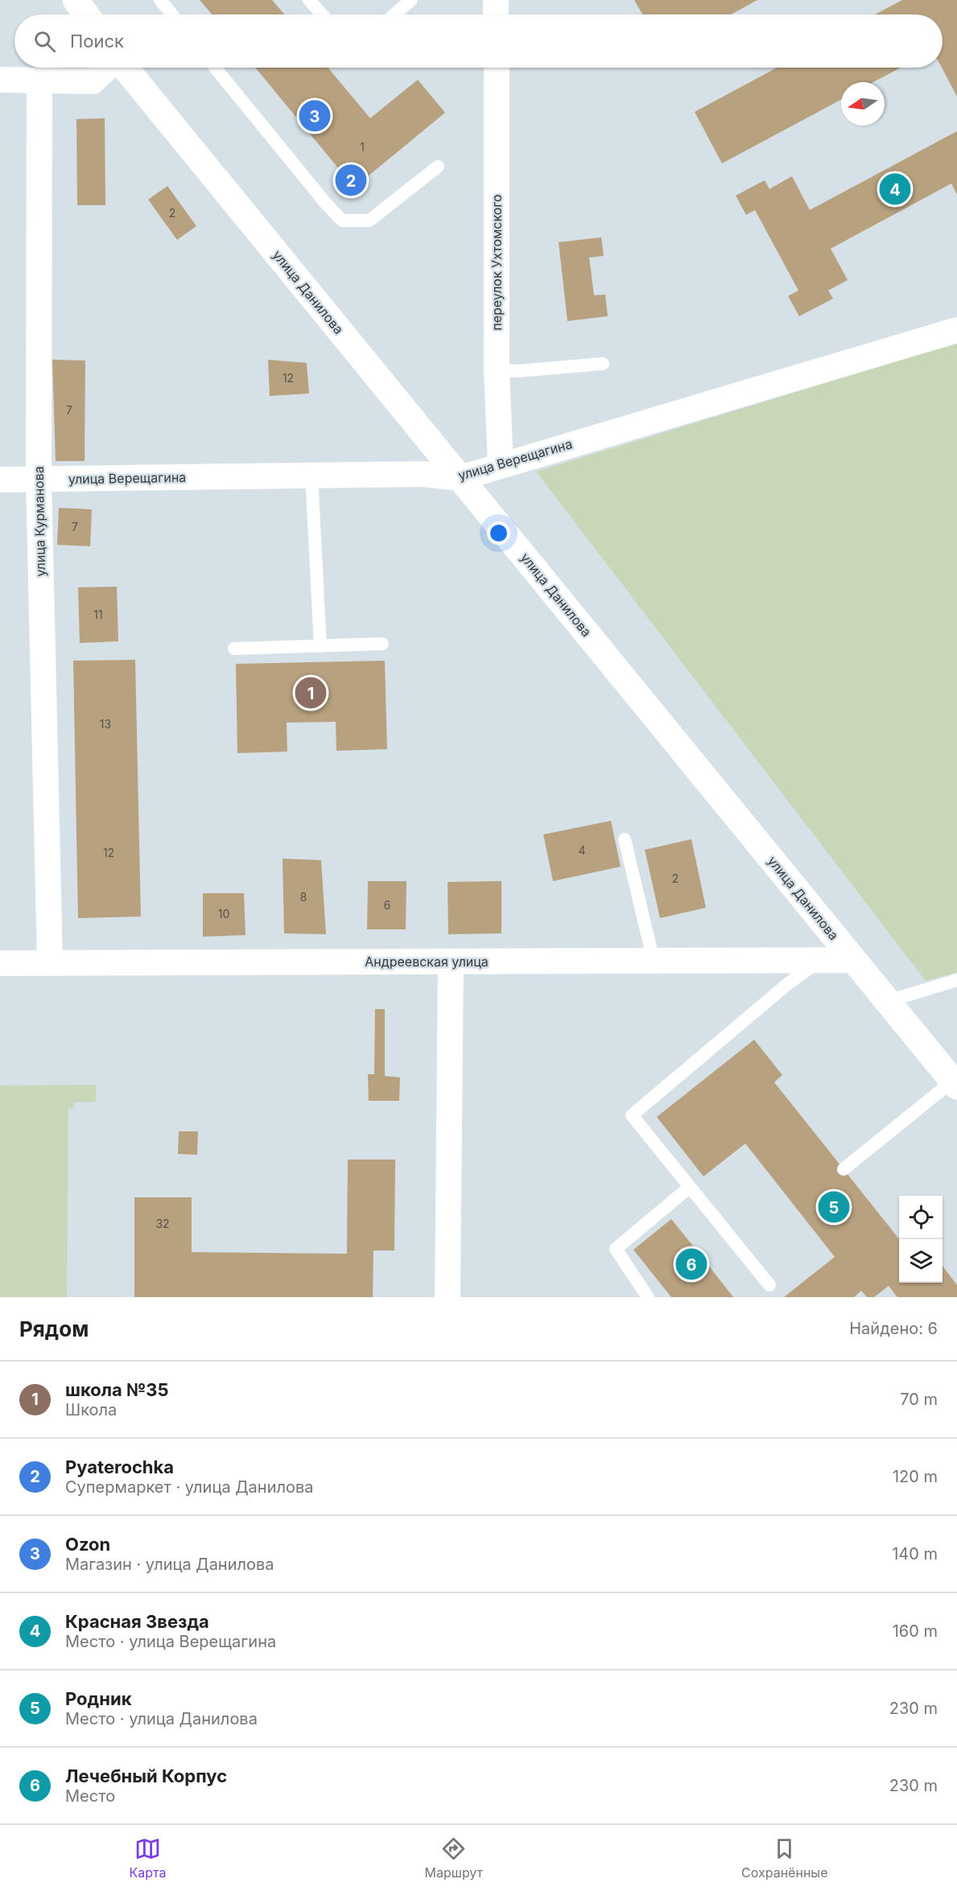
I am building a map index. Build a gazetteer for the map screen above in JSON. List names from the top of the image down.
{
  "streets": {
    "main road": ["улица Данилова"],
    "street": [
      "переулок Ухтомского",
      "улица Верещагина",
      "улица Курманова",
      "Андреевская улица"
    ]
  },
  "crossings": [
    ["переулок Ухтомского", "улица Верещагина"],
    ["улица Данилова", "улица Верещагина"],
    ["улица Данилова", "Андреевская улица"],
    ["улица Верещагина", "улица Курманова"],
    ["улица Курманова", "Андреевская улица"]
  ],
  "house_numbers": [
    "1",
    "2",
    "12",
    "7",
    "7",
    "11",
    "13",
    "4",
    "12",
    "2",
    "8",
    "6",
    "10",
    "32"
  ],
  "north": "left",
  "page": {
    "search": "Поиск",
    "pins": [
      "3",
      "2",
      "4",
      "1",
      "5",
      "6"
    ],
    "heading": ["Рядом", "Найдено: 6"],
    "list": [
      {
        "mark": "1",
        "name": "школа №35",
        "note": "Школа",
        "value": "70 m"
      },
      {
        "mark": "2",
        "name": "Pyaterochka",
        "note": "Супермаркет · улица Данилова",
        "value": "120 m"
      },
      {
        "mark": "3",
        "name": "Ozon",
        "note": "Магазин · улица Данилова",
        "value": "140 m"
      },
      {
        "mark": "4",
        "name": "Красная Звезда",
        "note": "Место · улица Верещагина",
        "value": "160 m"
      },
      {
        "mark": "5",
        "name": "Родник",
        "note": "Место · улица Данилова",
        "value": "230 m"
      },
      {
        "mark": "6",
        "name": "Лечебный Корпус",
        "note": "Место",
        "value": "230 m"
      }
    ],
    "nav": ["Карта", "Маршрут", "Сохранённые"]
  }
}
